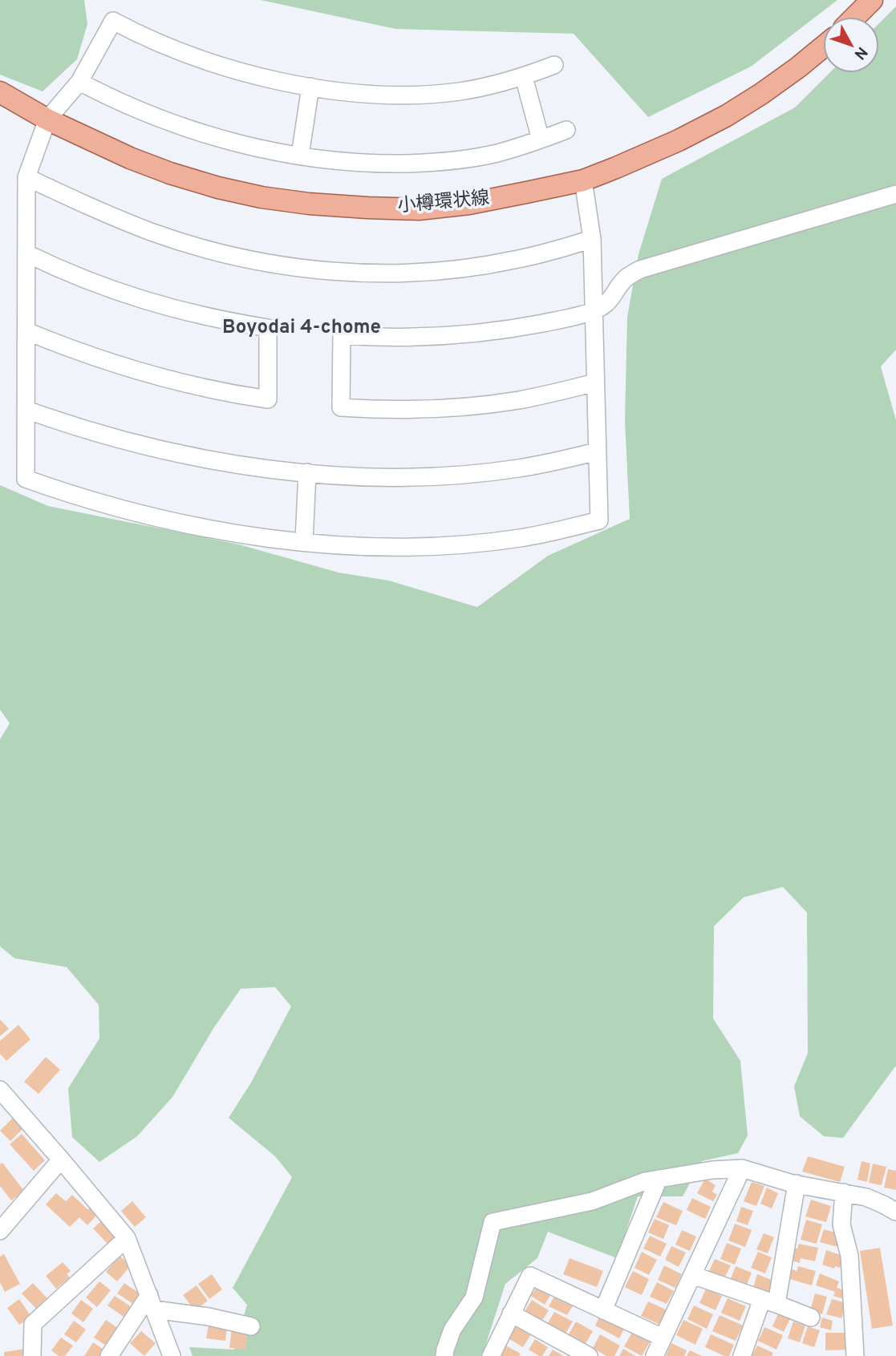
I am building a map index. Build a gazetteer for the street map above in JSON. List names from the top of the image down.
{
  "streets": {
    "main road": ["小樽環状線"]
  },
  "districts": ["Boyodai 4-chome"],
  "north": "bottom right"
}
